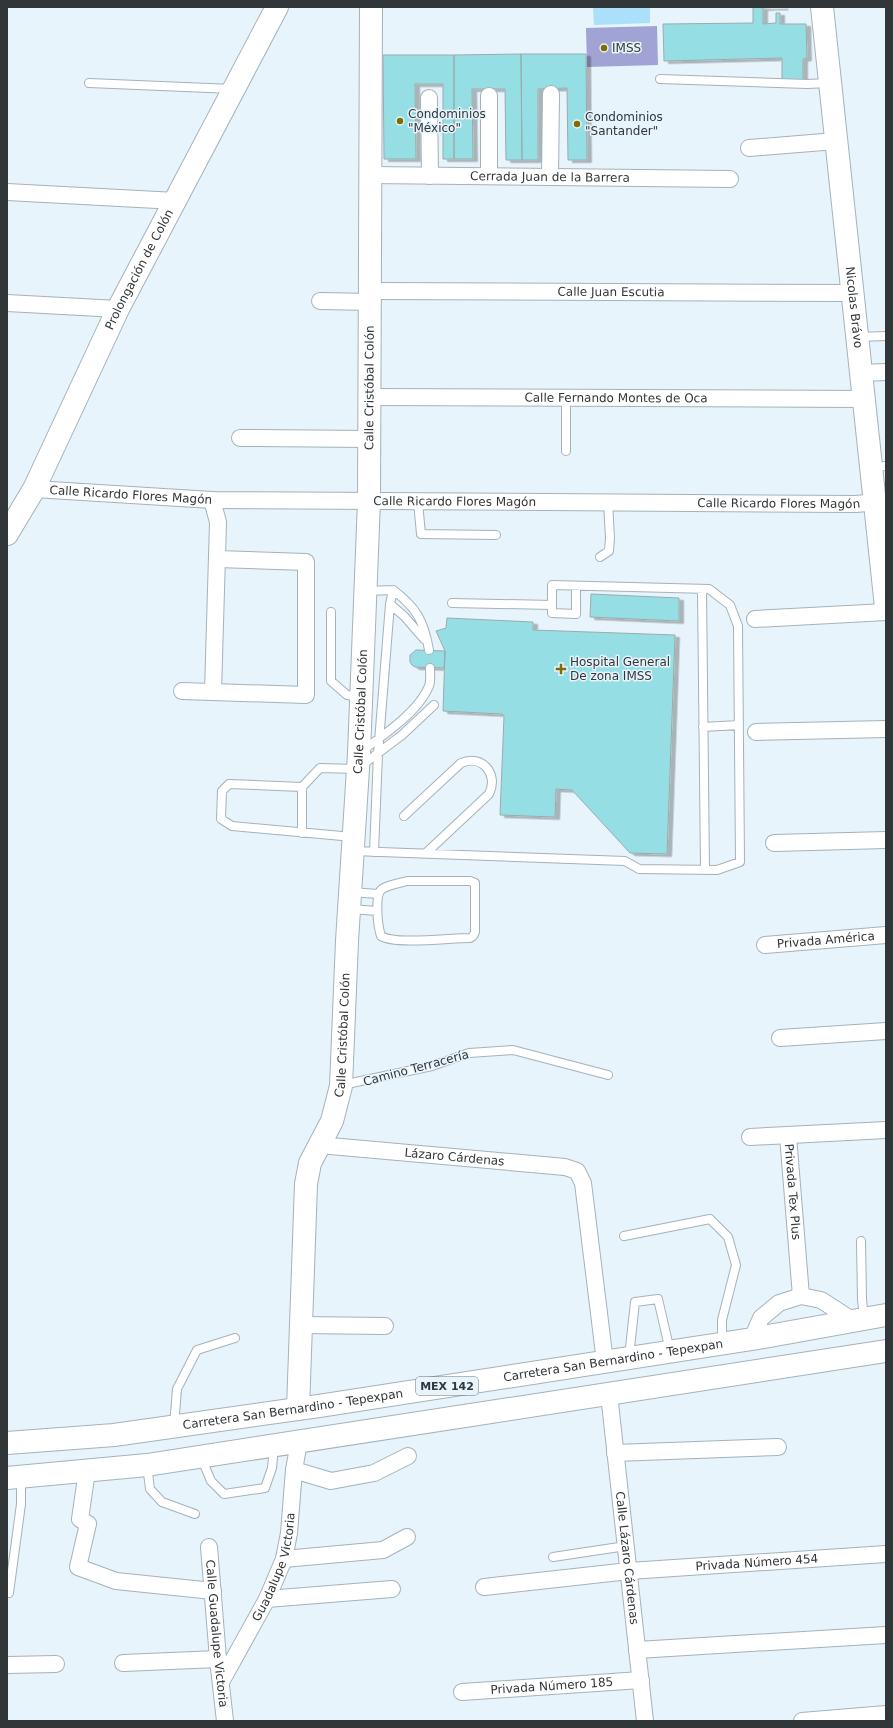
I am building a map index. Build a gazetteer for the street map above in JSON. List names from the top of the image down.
{
  "streets": {
    "main road": [
      "Prolongación de Colón",
      "Nicolas Brávo",
      "Calle Cristóbal Colón",
      "Carretera San Bernardino - Tepexpan",
      "MEX 142"
    ],
    "street": [
      "Cerrada Juan de la Barrera",
      "Calle Juan Escutia",
      "Calle Fernando Montes de Oca",
      "Calle Ricardo Flores Magón",
      "Privada América",
      "Lázaro Cárdenas",
      "Privada Tex Plus",
      "Calle Lázaro Cárdenas",
      "Privada Número 454",
      "Guadalupe Victoria",
      "Calle Guadalupe Victoria",
      "Privada Número 185"
    ],
    "lane": ["Camino Terracería"]
  },
  "crossings": [
    ["Cerrada Juan de la Barrera", "Calle Cristóbal Colón"],
    ["Prolongación de Colón", "Calle Ricardo Flores Magón"],
    ["Calle Juan Escutia", "Nicolas Brávo"],
    ["Calle Juan Escutia", "Calle Cristóbal Colón"],
    ["Nicolas Brávo", "Calle Fernando Montes de Oca"],
    ["Nicolas Brávo", "Calle Ricardo Flores Magón"],
    ["Calle Cristóbal Colón", "Calle Fernando Montes de Oca"],
    ["Calle Cristóbal Colón", "Calle Ricardo Flores Magón"],
    ["Calle Cristóbal Colón", "Camino Terracería"],
    ["Calle Cristóbal Colón", "Lázaro Cárdenas"],
    ["Calle Cristóbal Colón", "Carretera San Bernardino - Tepexpan"],
    ["Lázaro Cárdenas", "Carretera San Bernardino - Tepexpan"],
    ["Calle Lázaro Cárdenas", "Privada Número 454"],
    ["Calle Lázaro Cárdenas", "Privada Número 185"],
    ["Guadalupe Victoria", "Calle Guadalupe Victoria"]
  ],
  "places": {
    "other": ["IMSS", "Condominios \"México\"", "Condominios \"Santander\""],
    "health": ["Hospital General De zona IMSS"]
  }
}
